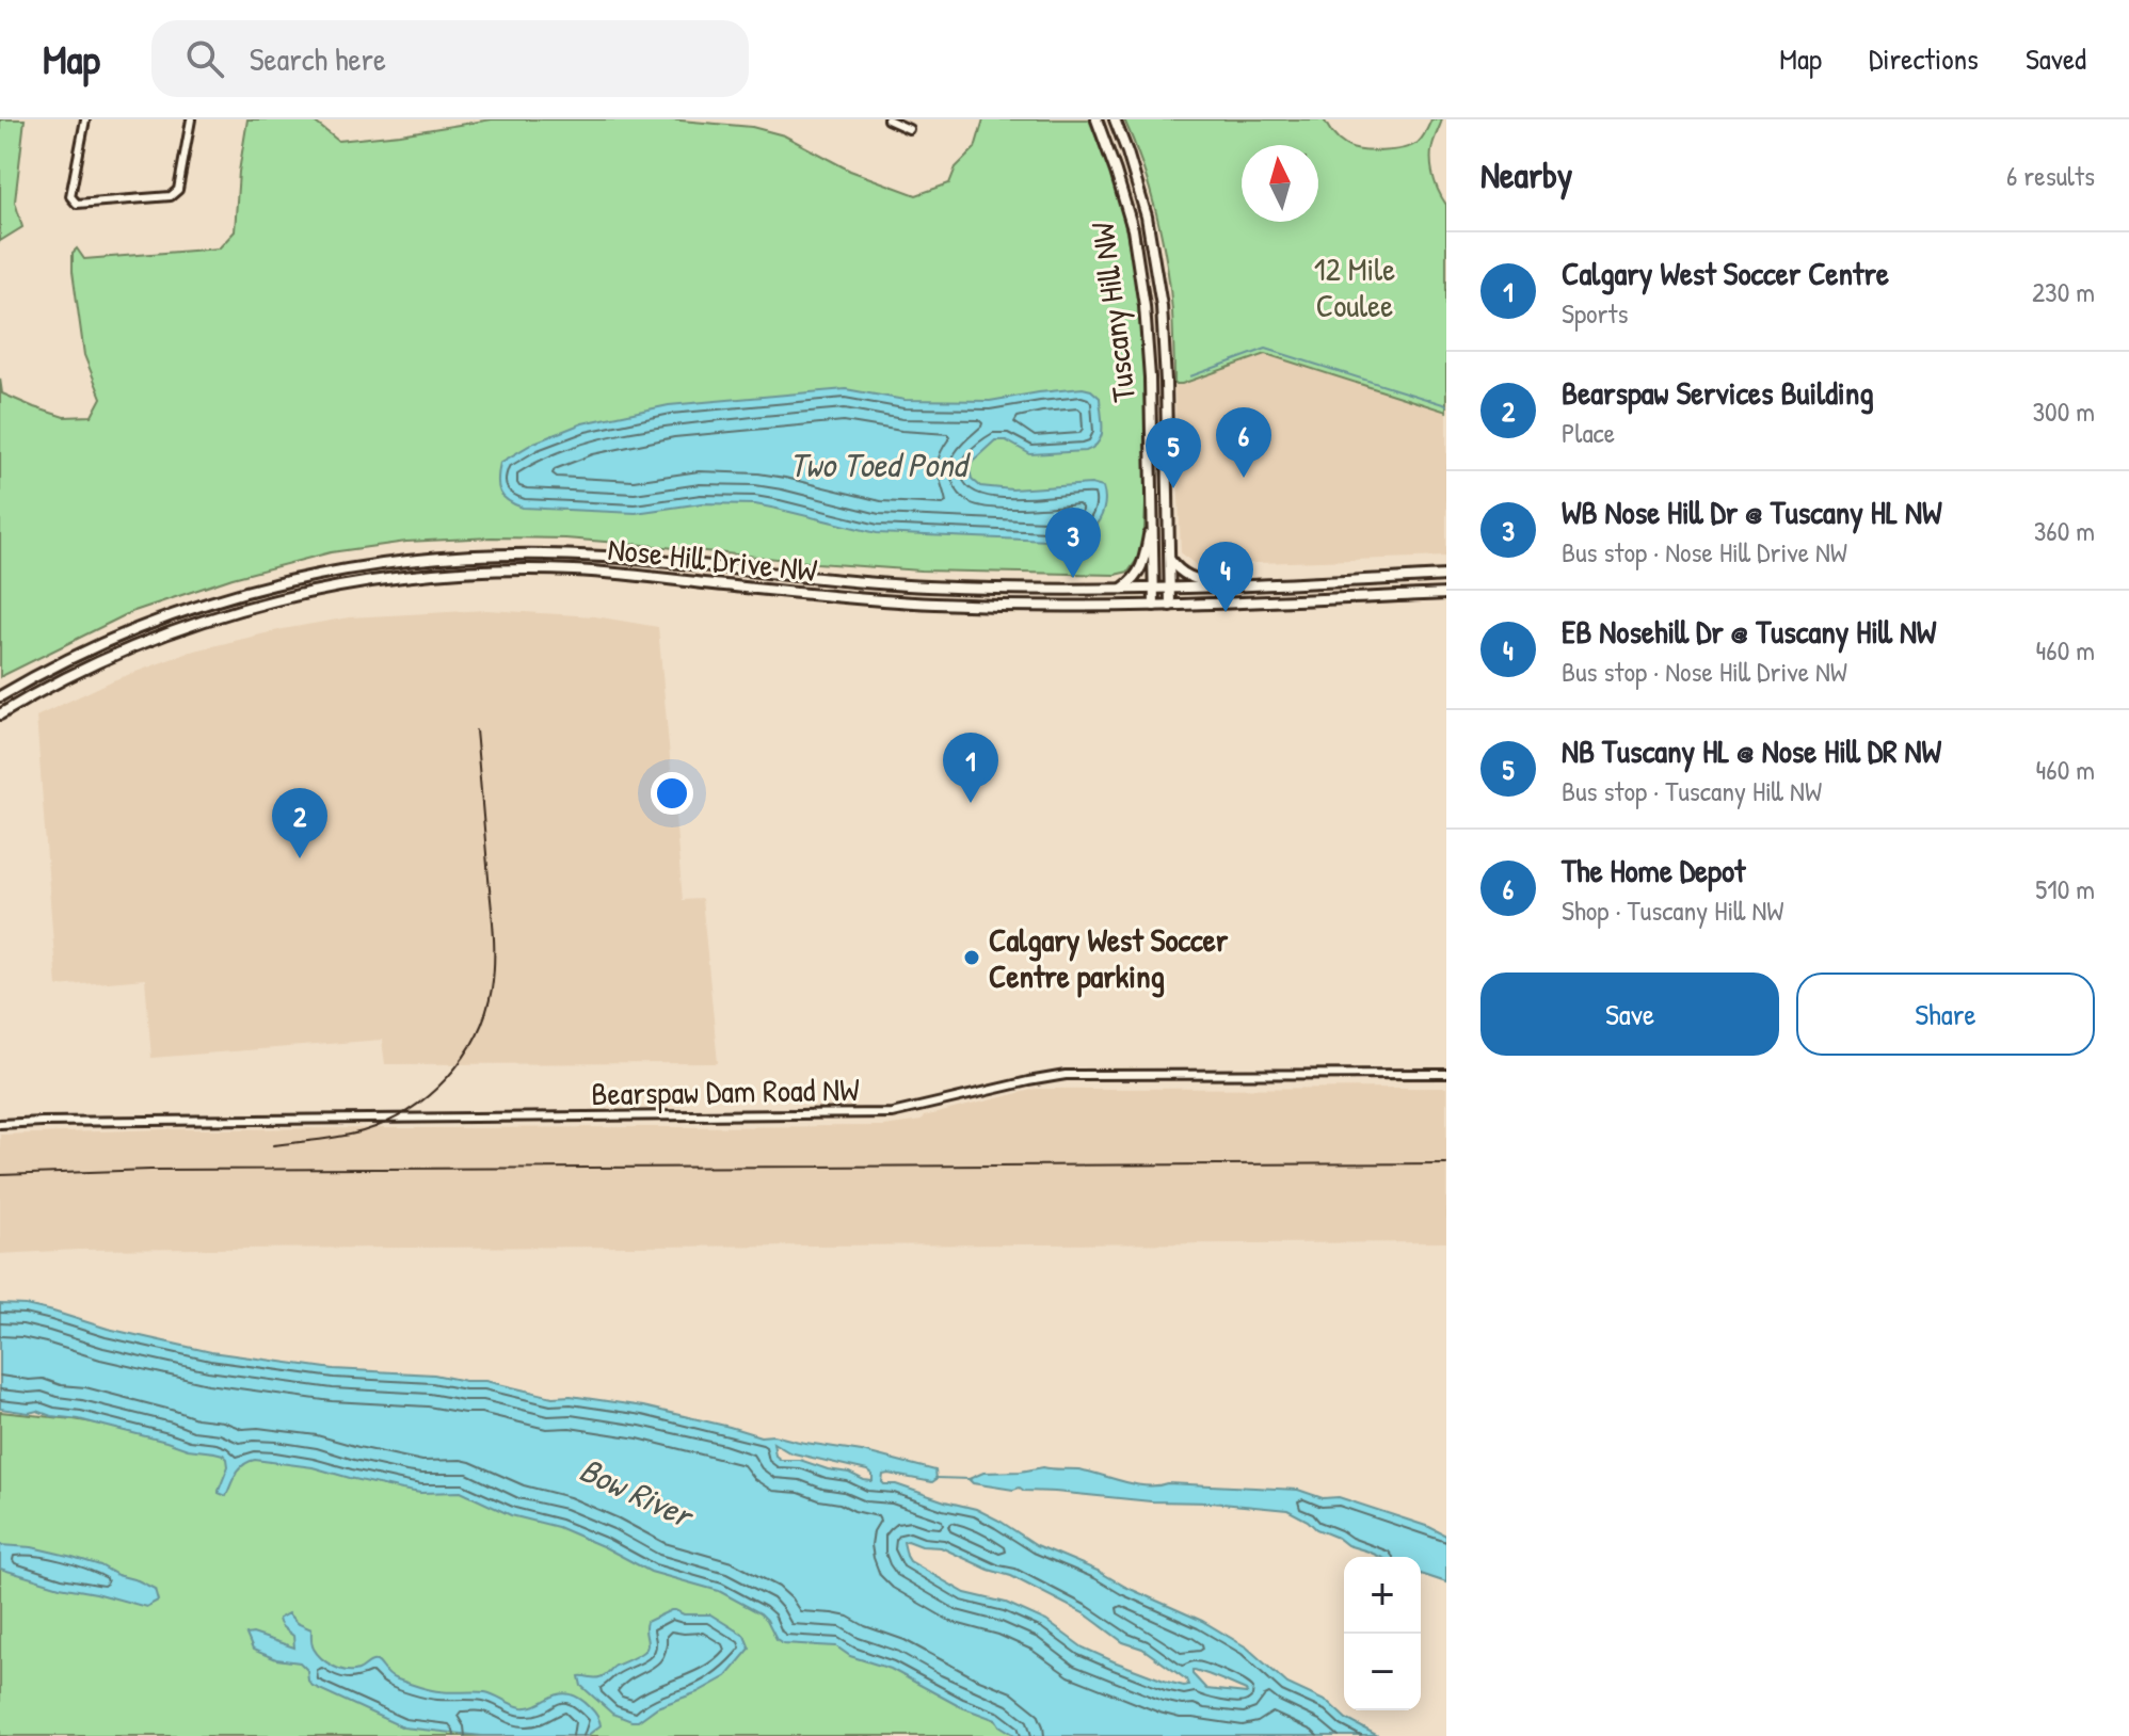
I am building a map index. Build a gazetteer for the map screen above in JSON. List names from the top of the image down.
{
  "streets": {
    "street": ["Tuscany Hill NW", "Nose Hill Drive NW", "Bearspaw Dam Road NW"]
  },
  "crossings": [
    ["Tuscany Hill NW", "Nose Hill Drive NW"]
  ],
  "water": ["Two Toed Pond", "Bow River"],
  "parks": ["12 Mile Coulee"],
  "places": ["Calgary West Soccer Centre parking"],
  "north": "top",
  "page": {
    "header": "Map",
    "search": "Search here",
    "nav": ["Map", "Directions", "Saved"],
    "heading": ["Nearby", "6 results"],
    "list": [
      {
        "mark": "1",
        "name": "Calgary West Soccer Centre",
        "note": "Sports",
        "value": "230 m"
      },
      {
        "mark": "2",
        "name": "Bearspaw Services Building",
        "note": "Place",
        "value": "300 m"
      },
      {
        "mark": "3",
        "name": "WB Nose Hill Dr @ Tuscany HL NW",
        "note": "Bus stop · Nose Hill Drive NW",
        "value": "360 m"
      },
      {
        "mark": "4",
        "name": "EB Nosehill Dr @ Tuscany Hill NW",
        "note": "Bus stop · Nose Hill Drive NW",
        "value": "460 m"
      },
      {
        "mark": "5",
        "name": "NB Tuscany HL @ Nose Hill DR NW",
        "note": "Bus stop · Tuscany Hill NW",
        "value": "460 m"
      },
      {
        "mark": "6",
        "name": "The Home Depot",
        "note": "Shop · Tuscany Hill NW",
        "value": "510 m"
      }
    ],
    "pins": [
      "6",
      "5",
      "3",
      "4",
      "1",
      "2"
    ],
    "buttons": ["Save", "Share"],
    "map_buttons": ["+", "−"]
  }
}
